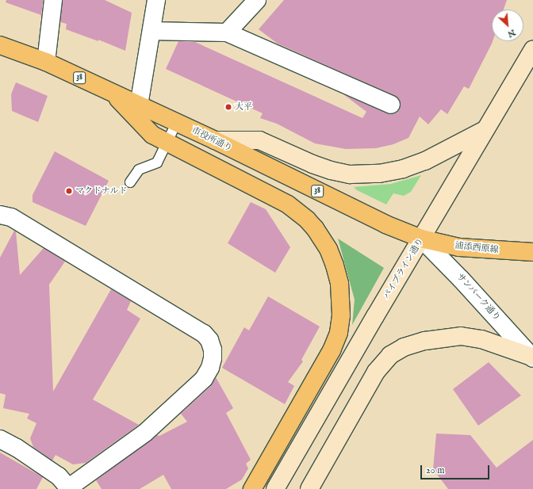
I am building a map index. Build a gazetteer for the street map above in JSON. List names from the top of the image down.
{
  "streets": {
    "main road": [
      "38",
      "市役所通り",
      "浦添西原線",
      "パイプライン通り"
    ],
    "street": ["サンパーク通り"]
  },
  "crossings": [
    ["市役所通り", "浦添西原線"],
    ["市役所通り", "パイプライン通り"],
    ["市役所通り", "サンパーク通り"],
    ["浦添西原線", "パイプライン通り"],
    ["浦添西原線", "サンパーク通り"],
    ["パイプライン通り", "サンパーク通り"]
  ],
  "places": ["大平", "マクドナルド"],
  "scale_bar": "20 m",
  "north": "bottom right"
}
